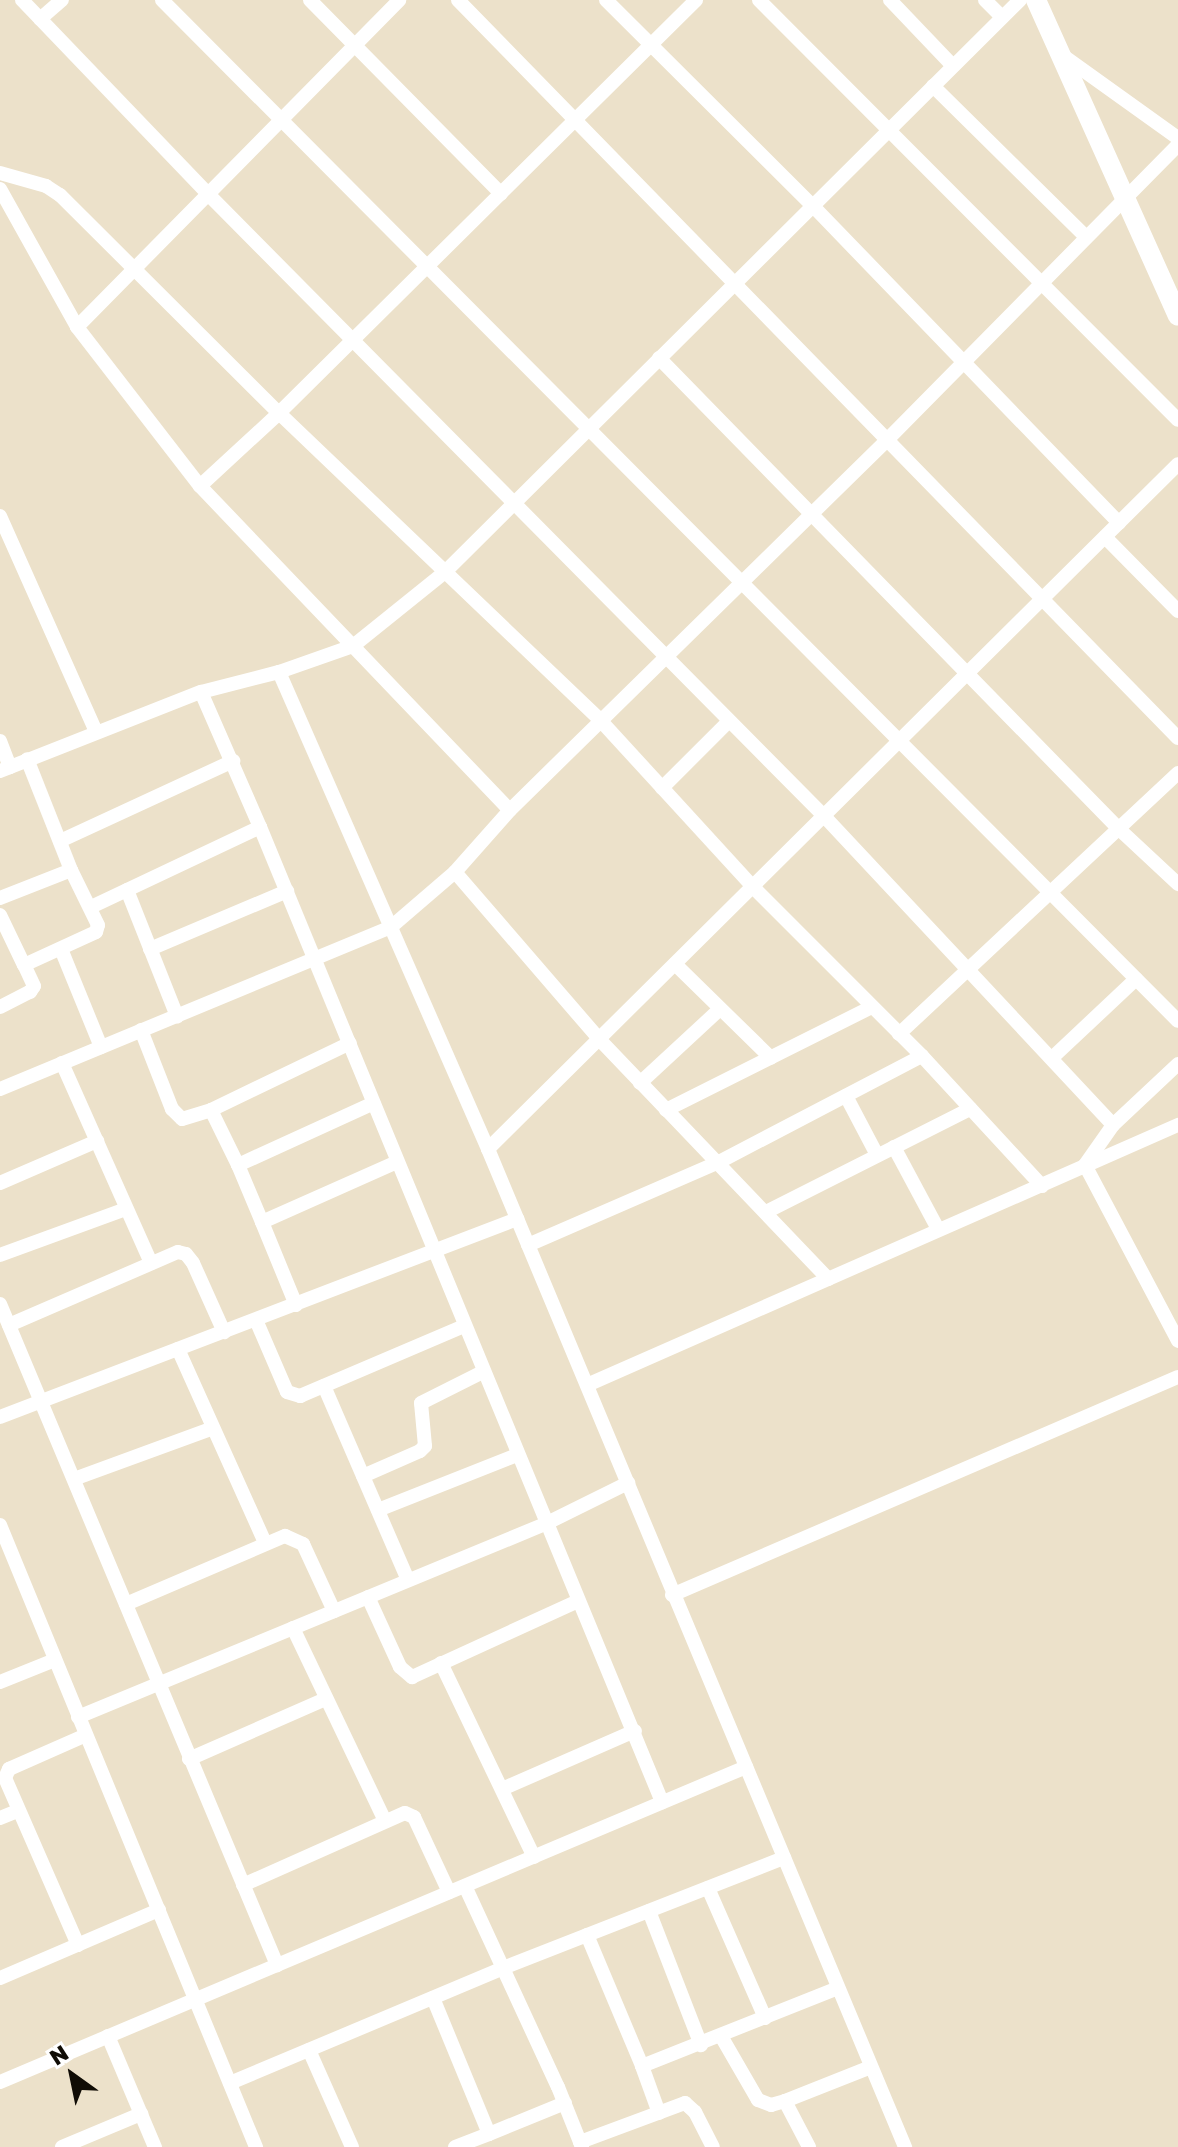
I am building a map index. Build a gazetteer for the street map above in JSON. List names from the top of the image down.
{
  "north": "top left"
}
